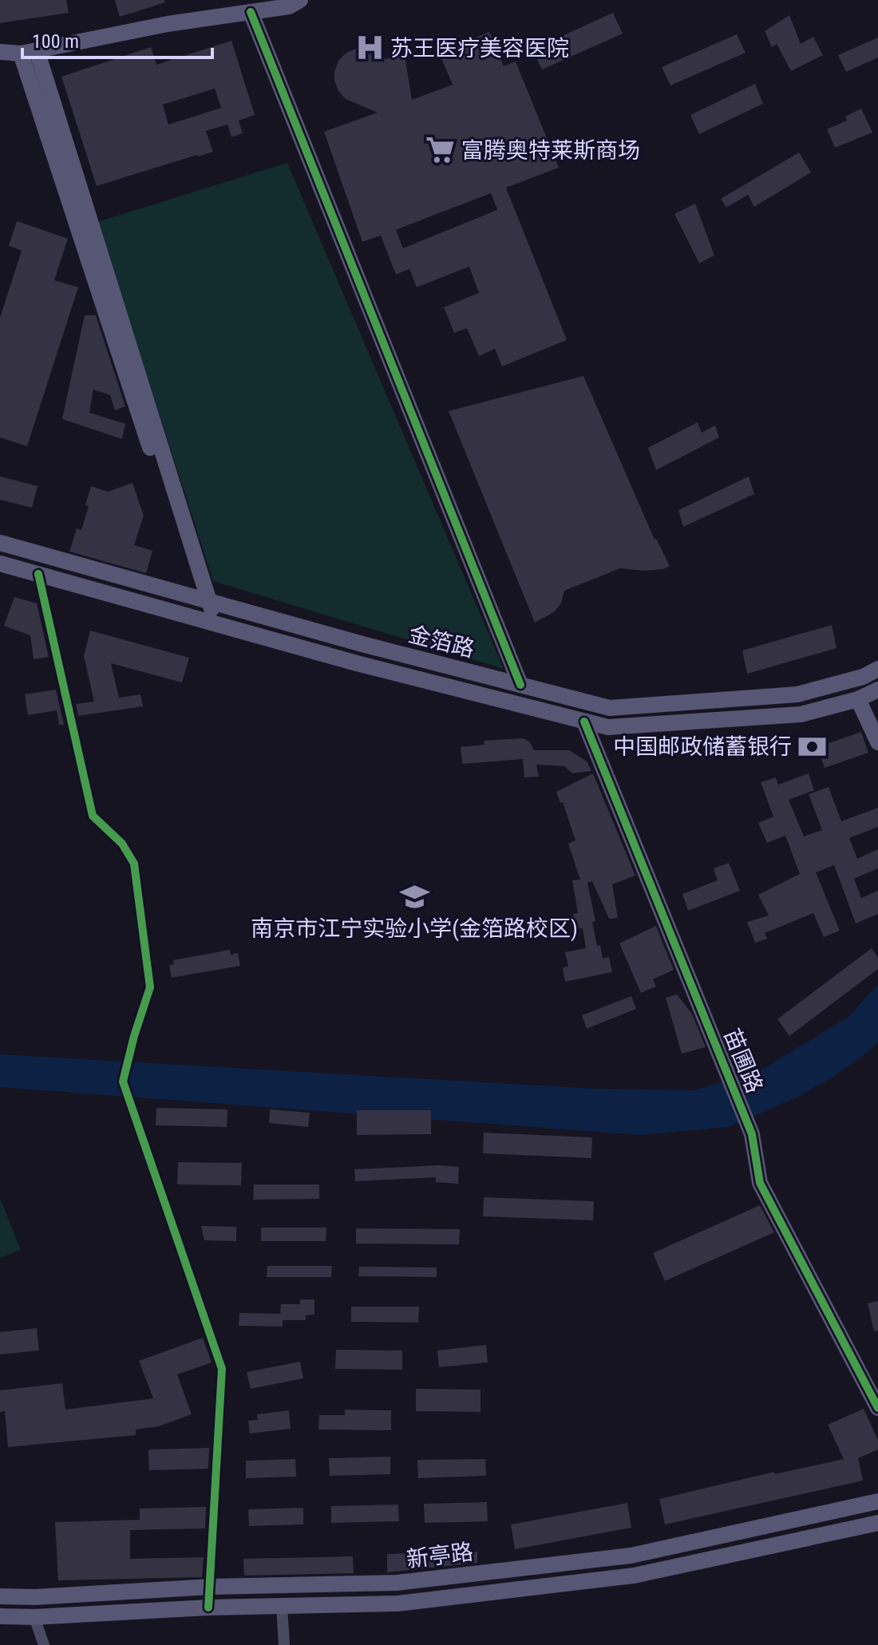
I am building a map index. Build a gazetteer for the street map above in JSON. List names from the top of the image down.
{
  "streets": {
    "main road": ["金箔路", "苗圃路", "新亭路"]
  },
  "crossings": [
    ["金箔路", "苗圃路"]
  ],
  "places": {
    "hospital": ["苏王医疗美容医院"],
    "supermarket": ["富腾奥特莱斯商场"],
    "bank": ["中国邮政储蓄银行"],
    "school or university": ["南京市江宁实验小学(金箔路校区)"]
  },
  "scale_bar": "100 m"
}
